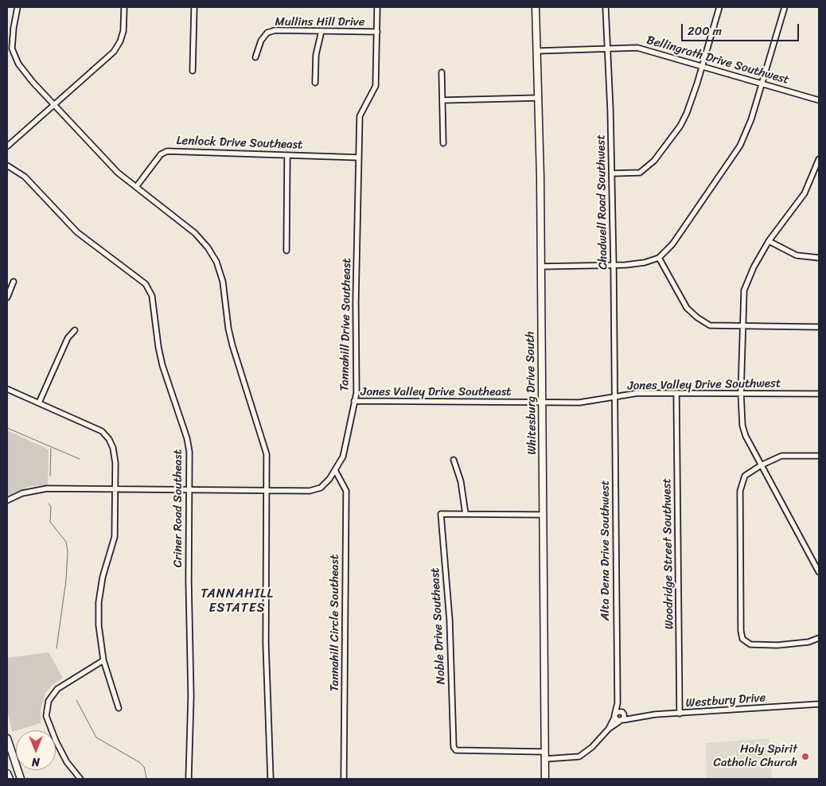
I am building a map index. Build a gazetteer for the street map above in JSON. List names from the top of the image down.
{
  "streets": {
    "main road": ["Whitesburg Drive South"],
    "street": [
      "Mullins Hill Drive",
      "Bellingrath Drive Southwest",
      "Lenlock Drive Southeast",
      "Chadwell Road Southwest",
      "Tannahill Drive Southeast",
      "Jones Valley Drive Southwest",
      "Jones Valley Drive Southeast",
      "Criner Road Southeast",
      "Alta Dena Drive Southwest",
      "Woodridge Street Southwest",
      "Tannahill Circle Southeast",
      "Noble Drive Southeast",
      "Westbury Drive"
    ]
  },
  "crossings": [
    ["Mullins Hill Drive", "Tannahill Drive Southeast"],
    ["Bellingrath Drive Southwest", "Chadwell Road Southwest"],
    ["Bellingrath Drive Southwest", "Whitesburg Drive South"],
    ["Lenlock Drive Southeast", "Tannahill Drive Southeast"],
    ["Chadwell Road Southwest", "Jones Valley Drive Southwest"],
    ["Chadwell Road Southwest", "Alta Dena Drive Southwest"],
    ["Tannahill Drive Southeast", "Jones Valley Drive Southeast"],
    ["Tannahill Drive Southeast", "Criner Road Southeast"],
    ["Tannahill Drive Southeast", "Tannahill Circle Southeast"],
    ["Jones Valley Drive Southwest", "Jones Valley Drive Southeast"],
    ["Jones Valley Drive Southwest", "Whitesburg Drive South"],
    ["Jones Valley Drive Southwest", "Alta Dena Drive Southwest"],
    ["Jones Valley Drive Southwest", "Woodridge Street Southwest"],
    ["Jones Valley Drive Southeast", "Whitesburg Drive South"],
    ["Whitesburg Drive South", "Noble Drive Southeast"],
    ["Whitesburg Drive South", "Westbury Drive"],
    ["Alta Dena Drive Southwest", "Westbury Drive"],
    ["Woodridge Street Southwest", "Westbury Drive"]
  ],
  "districts": ["TANNAHILL ESTATES"],
  "places": ["Holy Spirit Catholic Church"],
  "scale_bar": "200 m",
  "north": "bottom"
}
